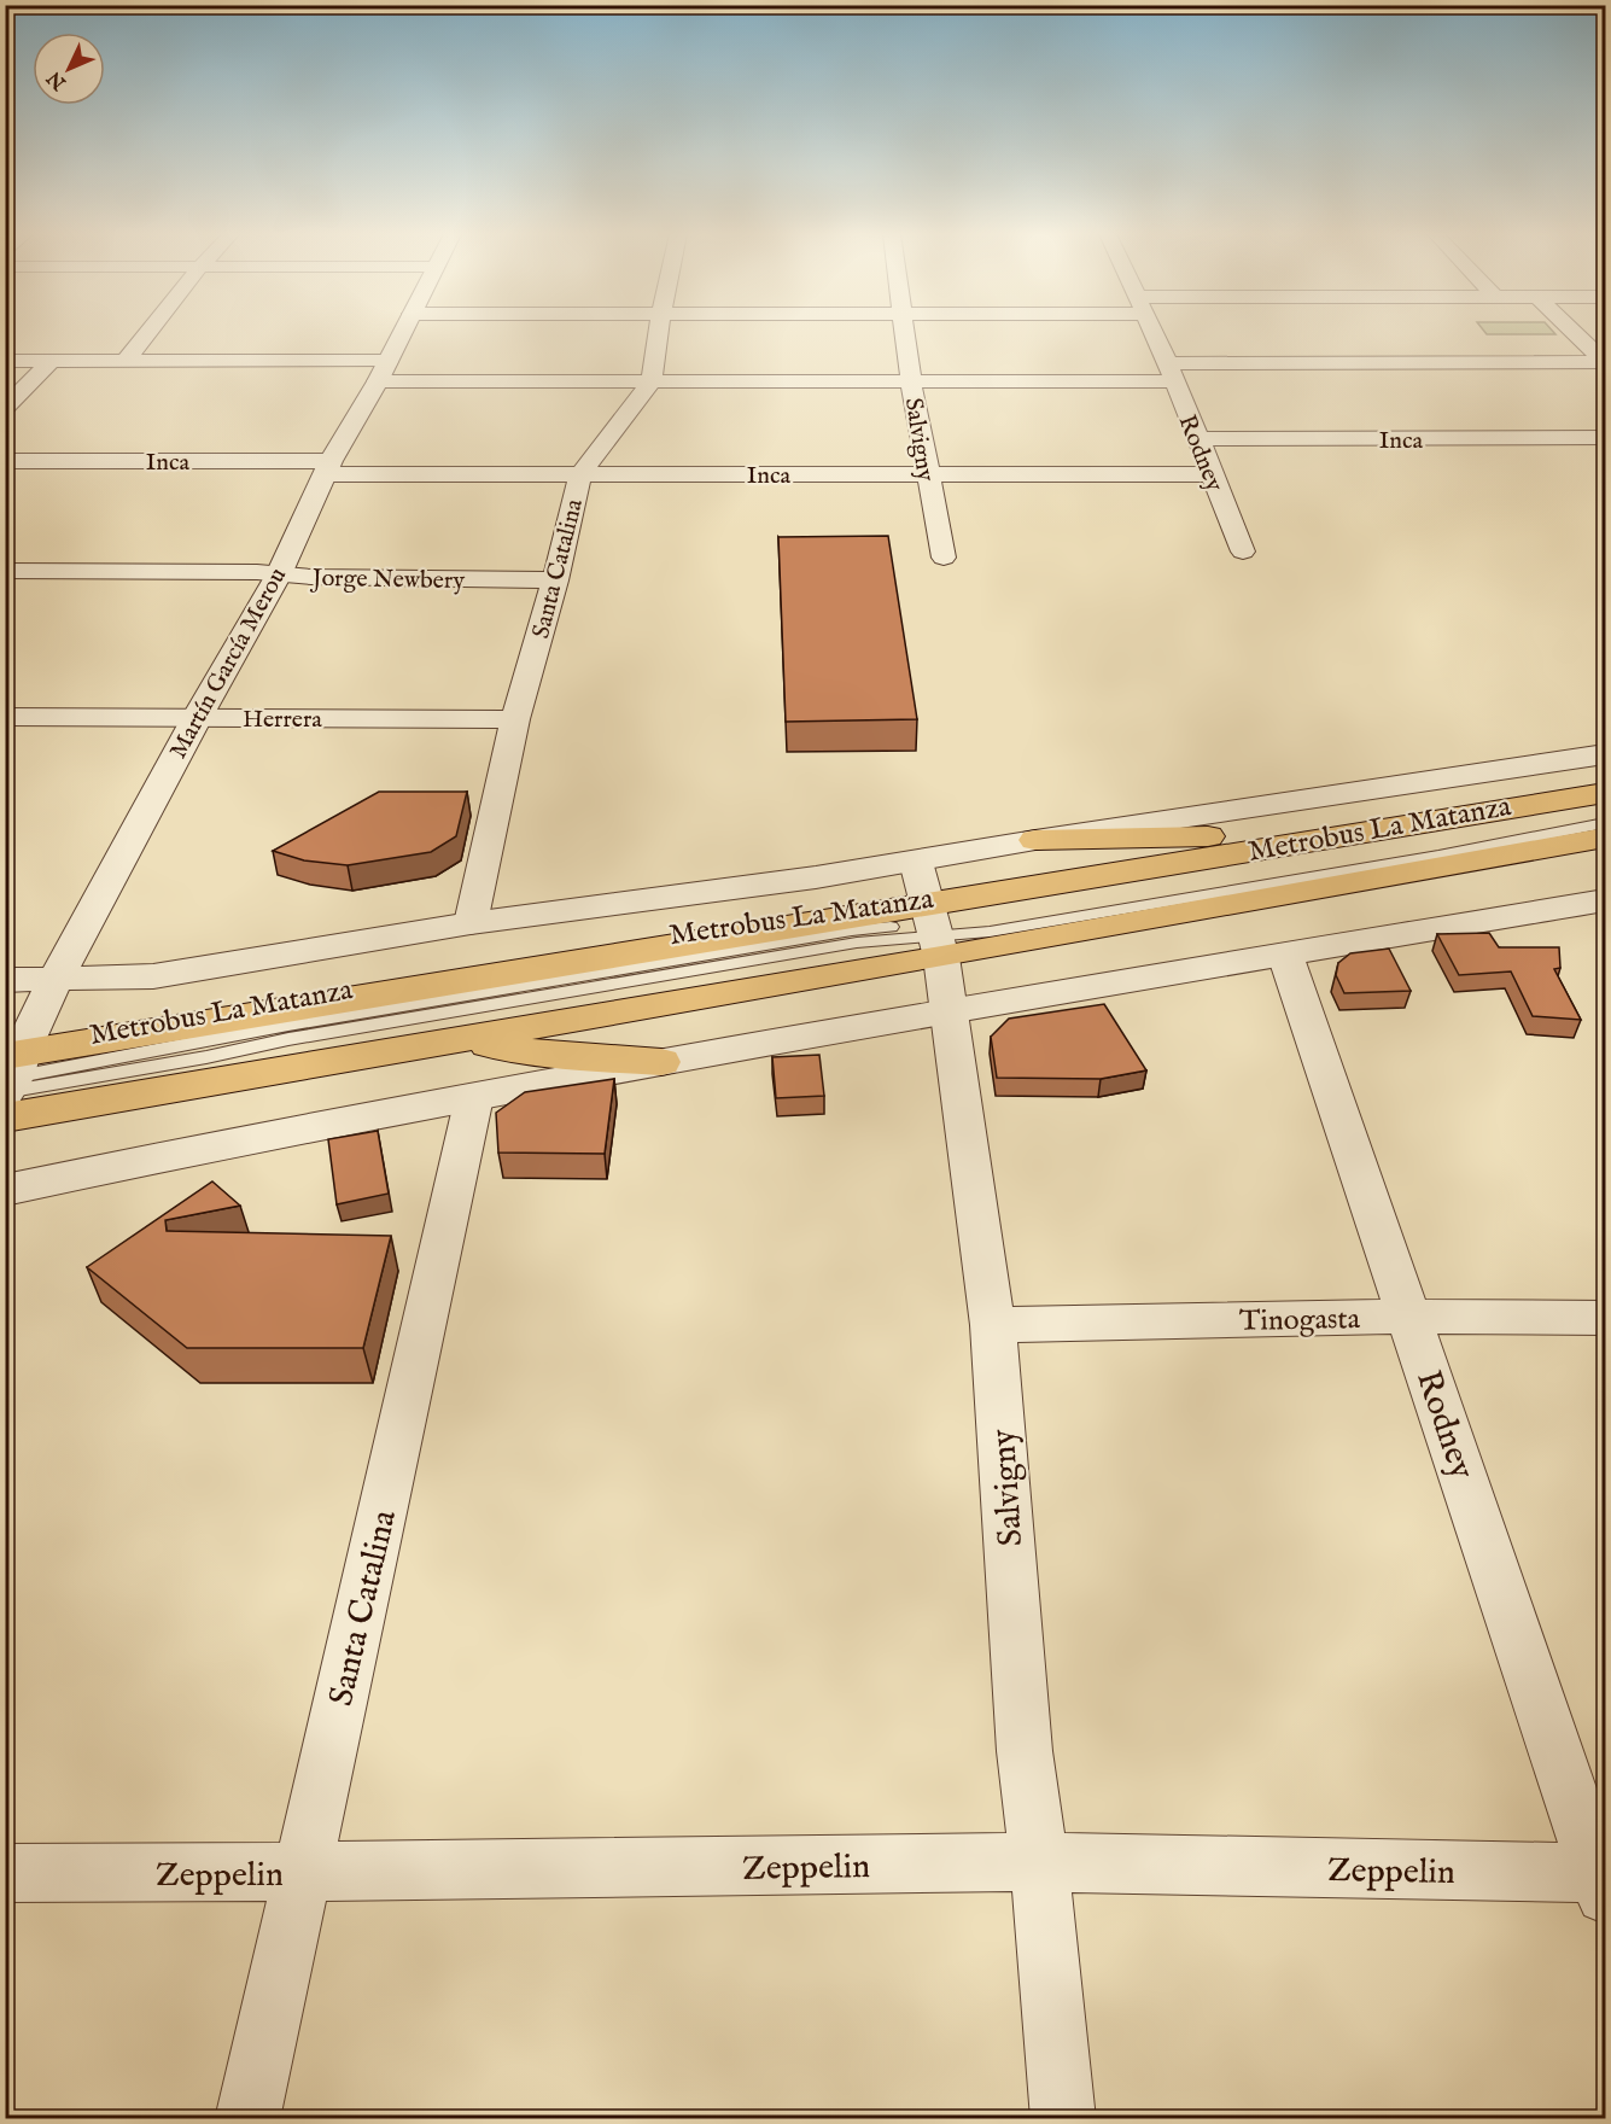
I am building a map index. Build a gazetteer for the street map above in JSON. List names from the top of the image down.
{
  "streets": {
    "street": [
      "Salvigny",
      "Inca",
      "Rodney",
      "Santa Catalina",
      "Jorge Newbery",
      "Martín García Merou",
      "Herrera",
      "Tinogasta",
      "Zeppelin"
    ],
    "lane": ["Metrobus La Matanza"]
  },
  "crossings": [
    ["Salvigny", "Inca"],
    ["Salvigny", "Metrobus La Matanza"],
    ["Salvigny", "Tinogasta"],
    ["Salvigny", "Zeppelin"],
    ["Inca", "Rodney"],
    ["Inca", "Santa Catalina"],
    ["Inca", "Martín García Merou"],
    ["Rodney", "Tinogasta"],
    ["Rodney", "Zeppelin"],
    ["Santa Catalina", "Jorge Newbery"],
    ["Santa Catalina", "Herrera"],
    ["Santa Catalina", "Zeppelin"],
    ["Jorge Newbery", "Martín García Merou"],
    ["Martín García Merou", "Herrera"]
  ],
  "north": "bottom left"
}
